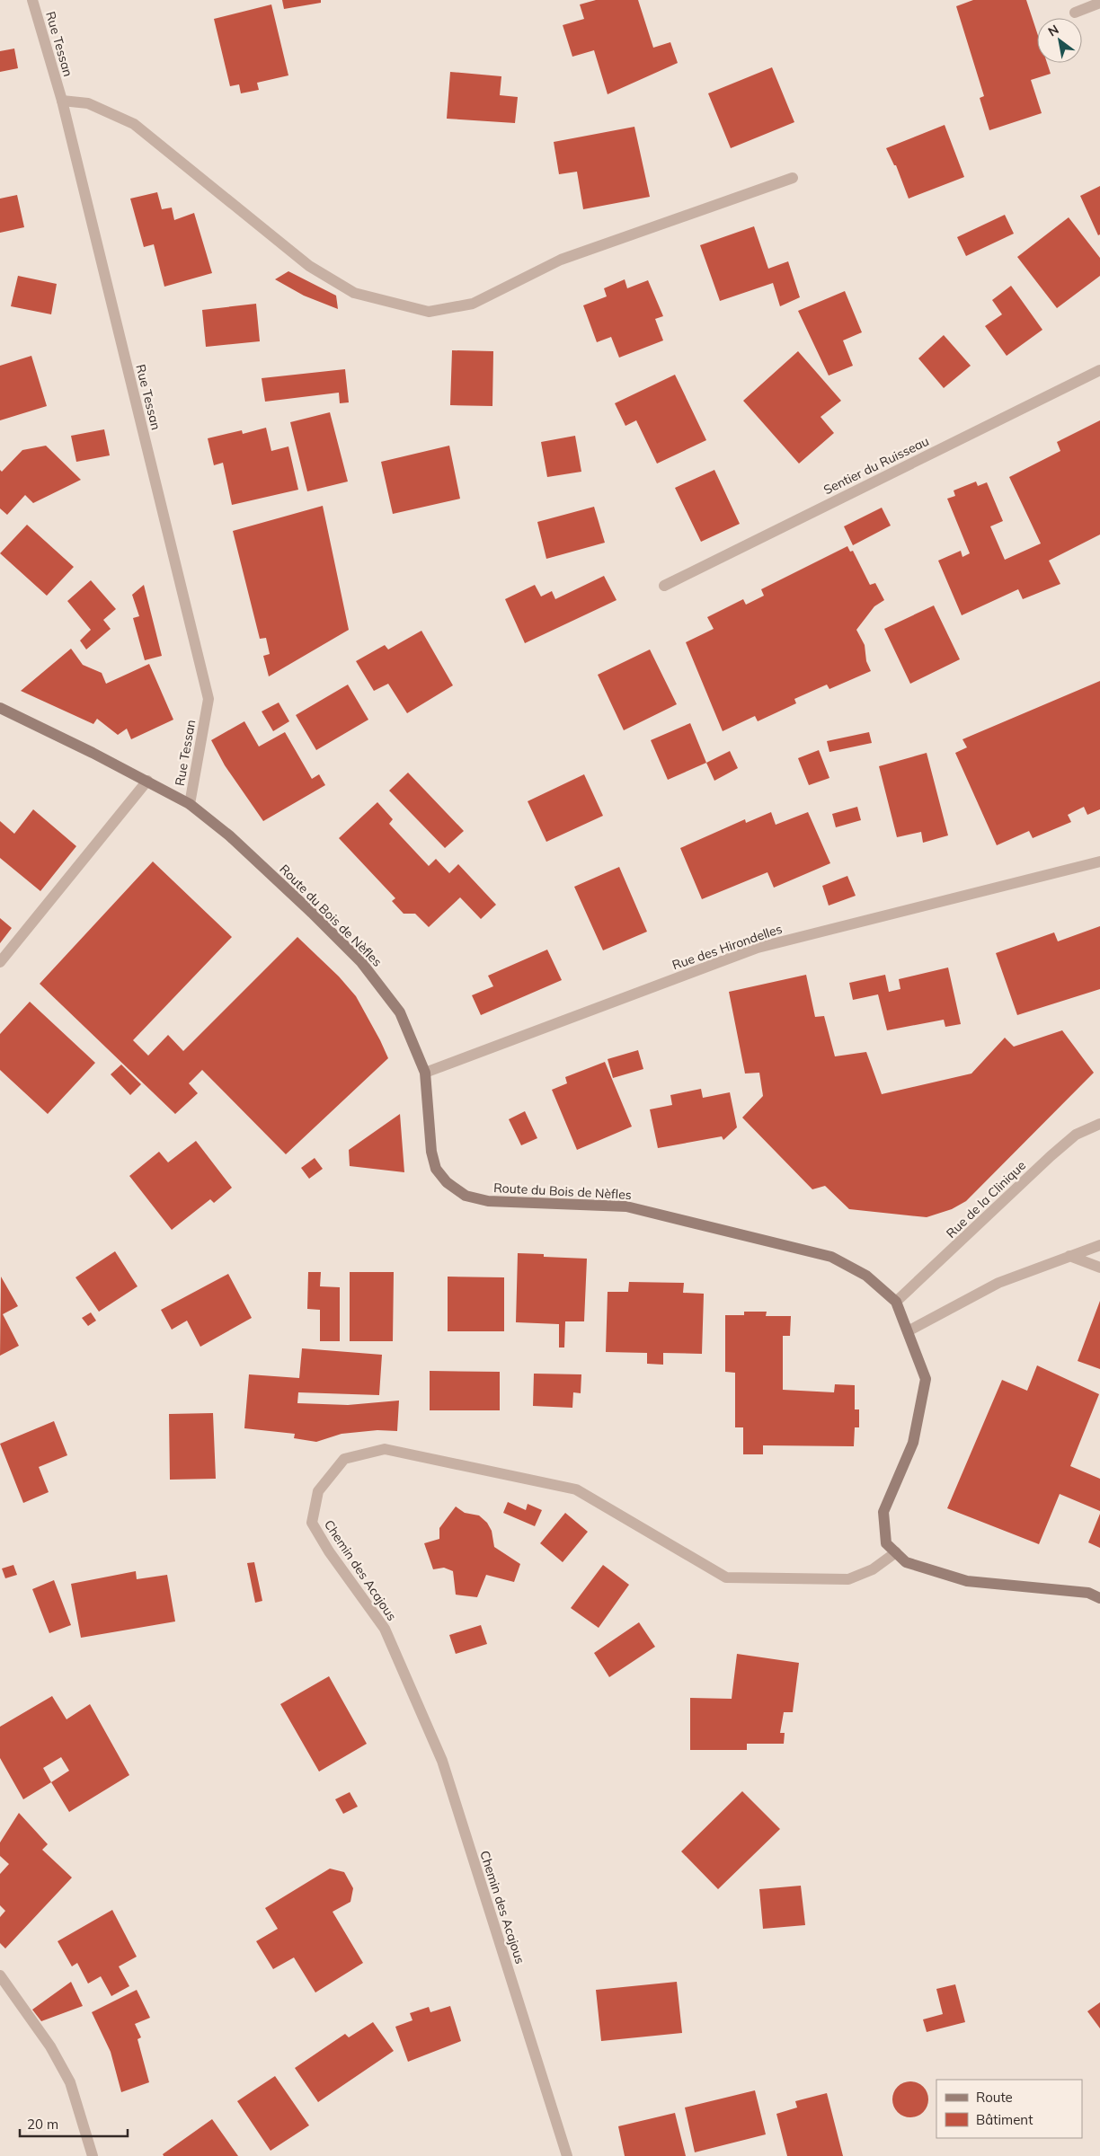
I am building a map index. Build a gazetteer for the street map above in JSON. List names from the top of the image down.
{
  "streets": {
    "main road": ["Route du Bois de Nèfles"],
    "street": [
      "Rue Tessan",
      "Sentier du Ruisseau",
      "Rue des Hirondelles",
      "Rue de la Clinique",
      "Chemin des Acajous"
    ]
  },
  "crossings": [
    ["Rue Tessan", "Route du Bois de Nèfles"],
    ["Route du Bois de Nèfles", "Rue des Hirondelles"],
    ["Route du Bois de Nèfles", "Rue de la Clinique"],
    ["Route du Bois de Nèfles", "Chemin des Acajous"]
  ],
  "legend": ["Route", "Bâtiment"],
  "scale_bar": "20 m",
  "north": "top left"
}
